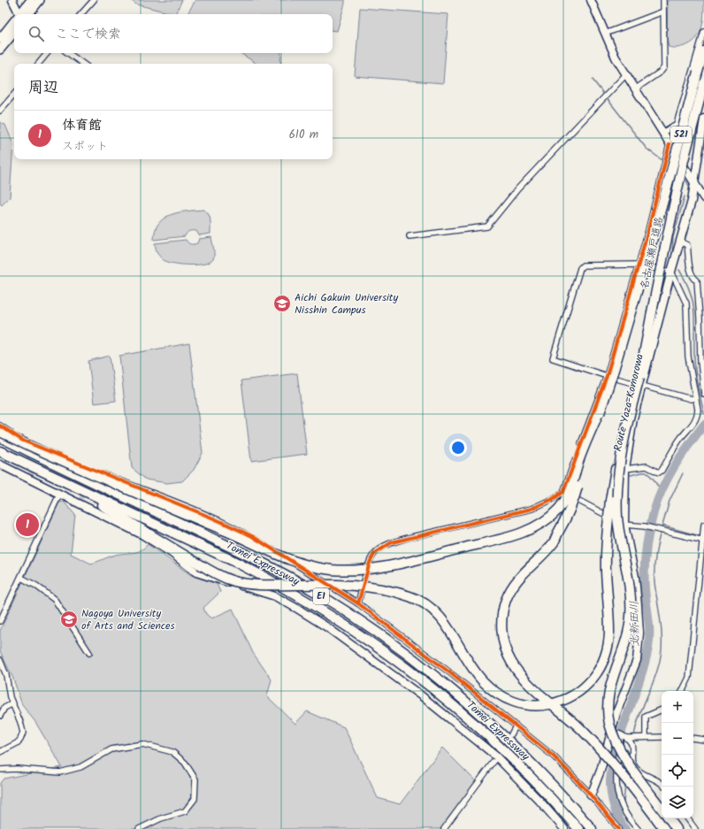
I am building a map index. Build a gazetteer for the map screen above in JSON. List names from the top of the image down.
{
  "streets": {
    "highway": [
      "521",
      "名古屋瀬戸道路",
      "Tomei Expressway",
      "E1"
    ],
    "street": ["Route Yaza-Komorowa"]
  },
  "crossings": [
    ["名古屋瀬戸道路", "Route Yaza-Komorowa"]
  ],
  "water": ["北新田川"],
  "places": {
    "school or university": ["Aichi Gakuin University Nisshin Campus", "Nagoya University of Arts and Sciences"]
  },
  "page": {
    "search": "ここで検索",
    "heading": "周辺",
    "list": [
      {
        "mark": "1",
        "name": "体育館",
        "note": "スポット",
        "value": "610 m"
      }
    ],
    "pins": "1",
    "map_buttons": ["+", "−"]
  }
}
